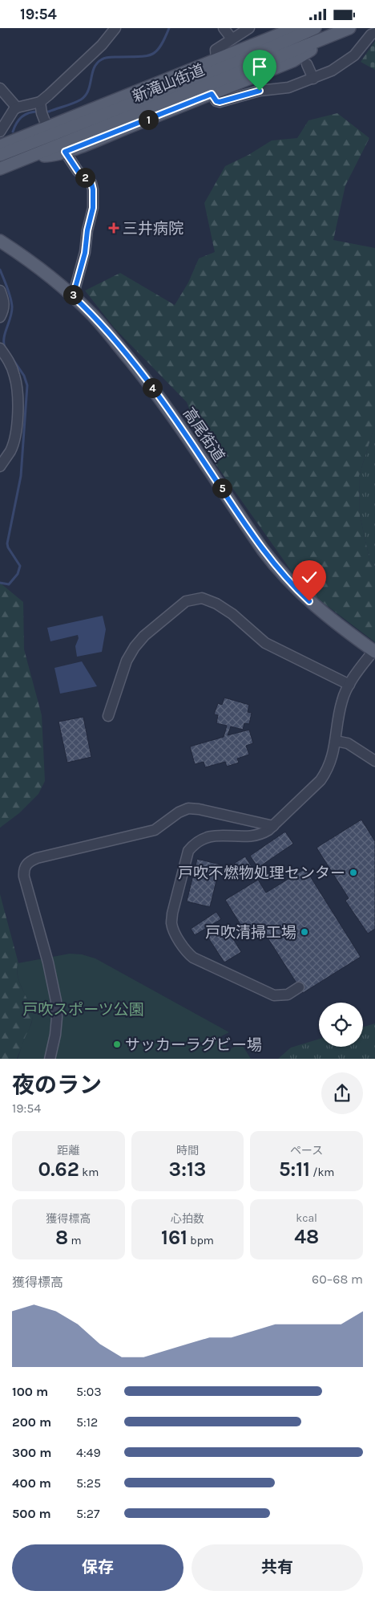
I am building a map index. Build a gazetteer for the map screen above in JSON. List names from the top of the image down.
{
  "streets": {
    "main road": ["新滝山街道", "高尾街道"]
  },
  "parks": ["戸吹スポーツ公園"],
  "places": {
    "health": ["三井病院"],
    "other": ["戸吹不燃物処理センター", "戸吹清掃工場", "サッカーラグビー場"]
  },
  "page": {
    "status": "19:54",
    "pins": [
      "1",
      "2",
      "3",
      "4",
      "5"
    ],
    "heading": ["夜のラン", "19:54"],
    "stats": [
      ["距離", "0.62 km"],
      ["時間", "3:13"],
      ["ペース", "5:11 /km"],
      ["獲得標高", "8 m"],
      ["心拍数", "161 bpm"],
      ["kcal", "48"]
    ],
    "chart": ["獲得標高", "60–68 m"],
    "list": [
      {
        "name": "100 m",
        "note": "5:03"
      },
      {
        "name": "200 m",
        "note": "5:12"
      },
      {
        "name": "300 m",
        "note": "4:49"
      },
      {
        "name": "400 m",
        "note": "5:25"
      },
      {
        "name": "500 m",
        "note": "5:27"
      }
    ],
    "buttons": ["保存", "共有"]
  }
}
